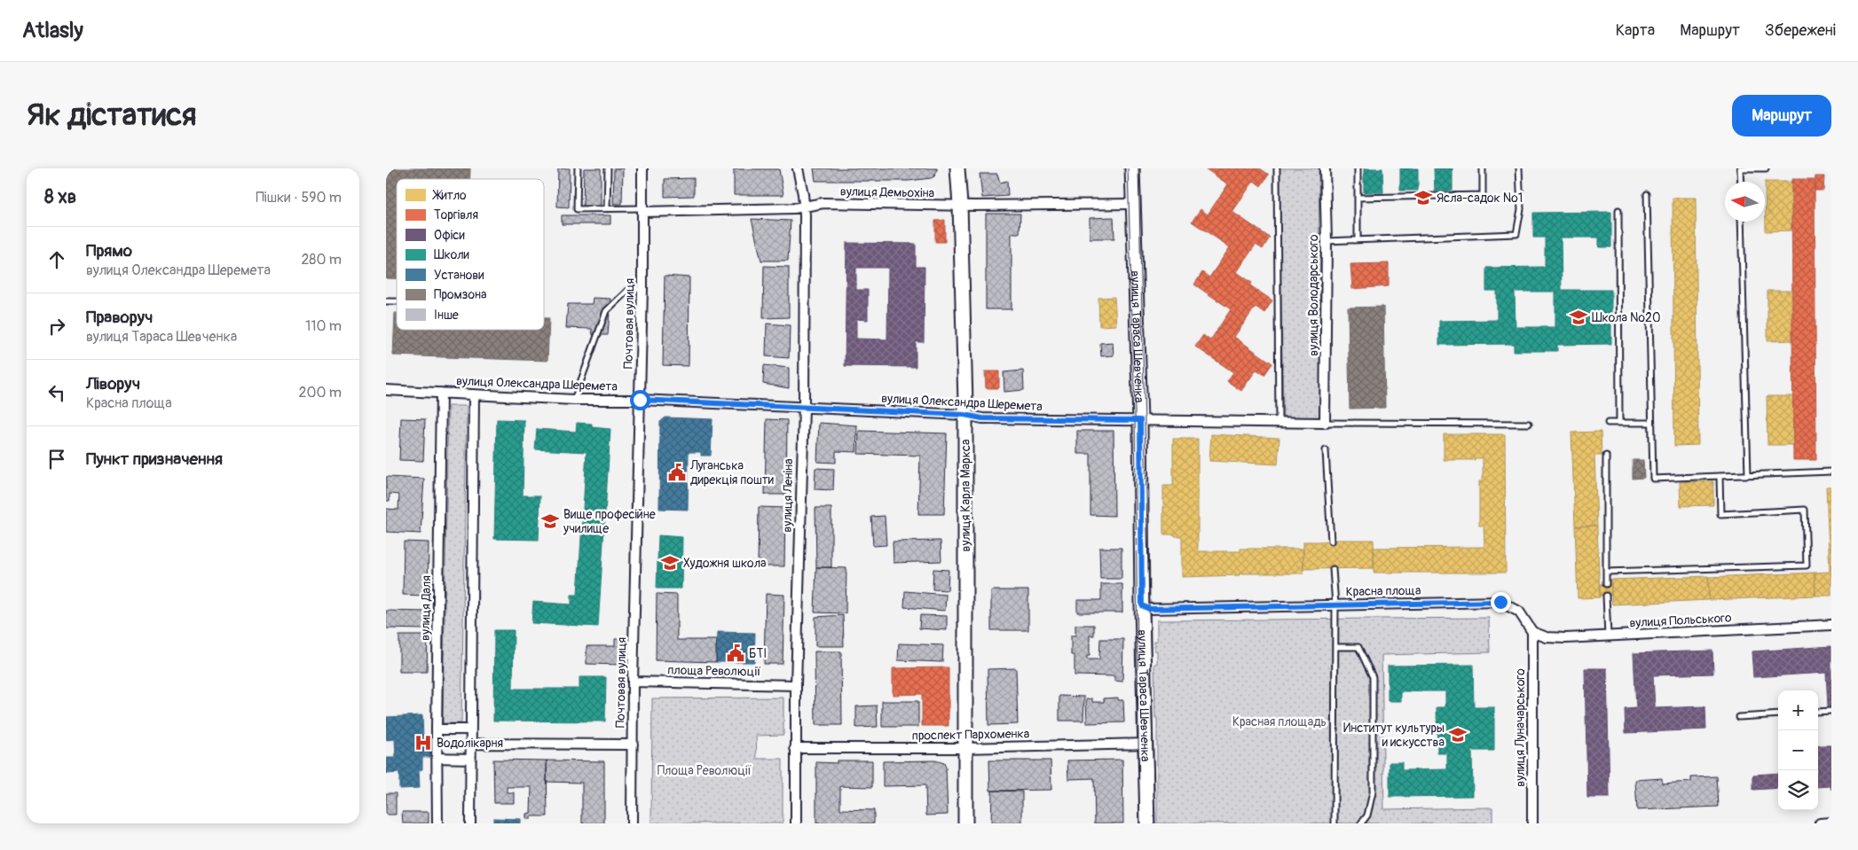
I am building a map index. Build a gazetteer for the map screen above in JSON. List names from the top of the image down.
{
  "streets": {
    "main road": ["вулиця Тараса Шевченка", "вулиця Карла Маркса"],
    "street": [
      "вулиця Демьохіна",
      "вулиця Володарського",
      "Почтовая вулиця",
      "вулиця Олександра Шеремета",
      "вулиця Леніна",
      "Красна площа",
      "вулиця Даля",
      "вулиця Польського",
      "площа Революції",
      "вулиця Луначарського",
      "проспект Пархоменка"
    ]
  },
  "crossings": [
    ["вулиця Демьохіна", "Почтовая вулиця"],
    ["вулиця Демьохіна", "вулиця Тараса Шевченка"],
    ["вулиця Демьохіна", "вулиця Леніна"],
    ["вулиця Демьохіна", "вулиця Карла Маркса"],
    ["вулиця Володарського", "вулиця Олександра Шеремета"],
    ["Почтовая вулиця", "вулиця Олександра Шеремета"],
    ["Почтовая вулиця", "площа Революції"],
    ["вулиця Тараса Шевченка", "вулиця Олександра Шеремета"],
    ["вулиця Тараса Шевченка", "Красна площа"],
    ["вулиця Тараса Шевченка", "проспект Пархоменка"],
    ["вулиця Олександра Шеремета", "вулиця Леніна"],
    ["вулиця Олександра Шеремета", "вулиця Карла Маркса"],
    ["вулиця Олександра Шеремета", "вулиця Даля"],
    ["вулиця Леніна", "площа Революції"],
    ["вулиця Леніна", "проспект Пархоменка"],
    ["вулиця Карла Маркса", "проспект Пархоменка"],
    ["Красна площа", "вулиця Польського"],
    ["Красна площа", "вулиця Луначарського"],
    ["вулиця Польського", "вулиця Луначарського"]
  ],
  "parks": ["Красная площадь", "Площа Революції"],
  "places": {
    "school or university": [
      "Ясла-садок №1",
      "Школа №20",
      "Вище професійне училище",
      "Художня школа",
      "Институт культуры и искусства"
    ],
    "public building": ["Луганська дирекція пошти", "БТІ"],
    "hospital": ["Водолікарня"]
  },
  "legend": [
    "Житло",
    "Торгівля",
    "Офіси",
    "Школи",
    "Установи",
    "Промзона",
    "Інше"
  ],
  "north": "left",
  "page": {
    "header": "Atlasly",
    "nav": ["Карта", "Маршрут", "Збережені"],
    "buttons": "Маршрут",
    "title": "Як дістатися",
    "heading": ["8 хв", "Пішки · 590 m"],
    "list": [
      ["Прямо", "вулиця Олександра Шеремета", "280 m"],
      ["Праворуч", "вулиця Тараса Шевченка", "110 m"],
      ["Ліворуч", "Красна площа", "200 m"],
      "Пункт призначення"
    ],
    "map_buttons": ["+", "−"]
  }
}
